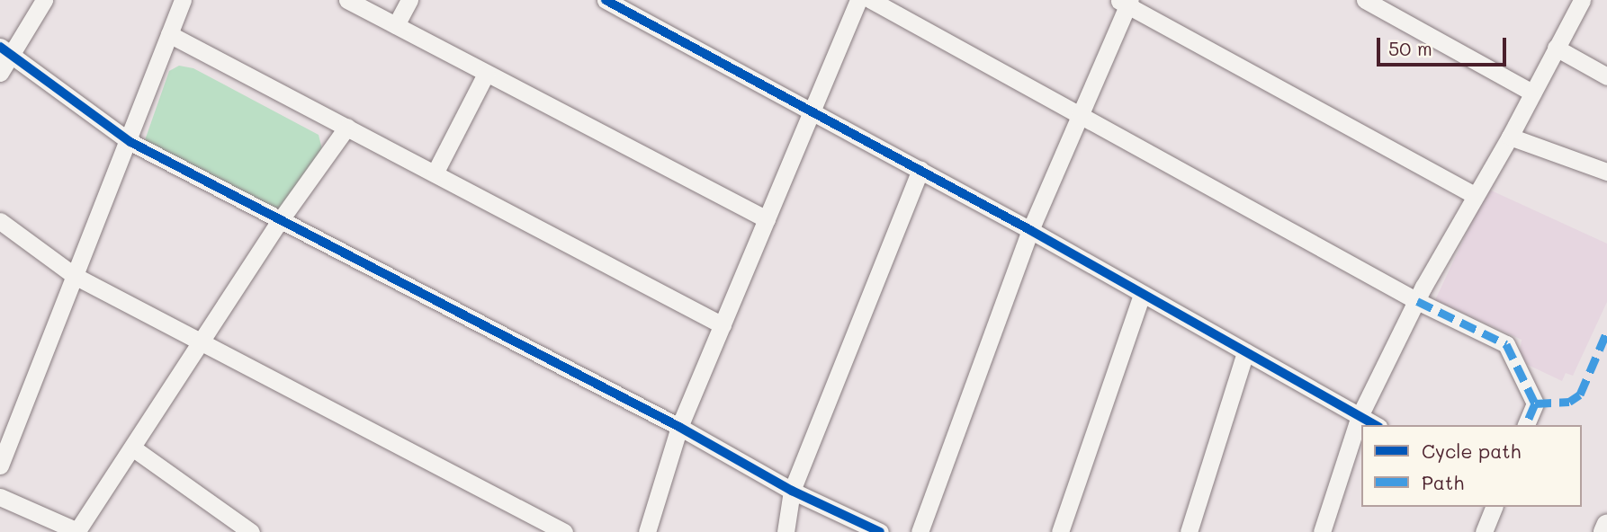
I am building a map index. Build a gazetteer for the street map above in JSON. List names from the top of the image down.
{
  "legend": ["Cycle path", "Path"],
  "scale_bar": "50 m"
}
